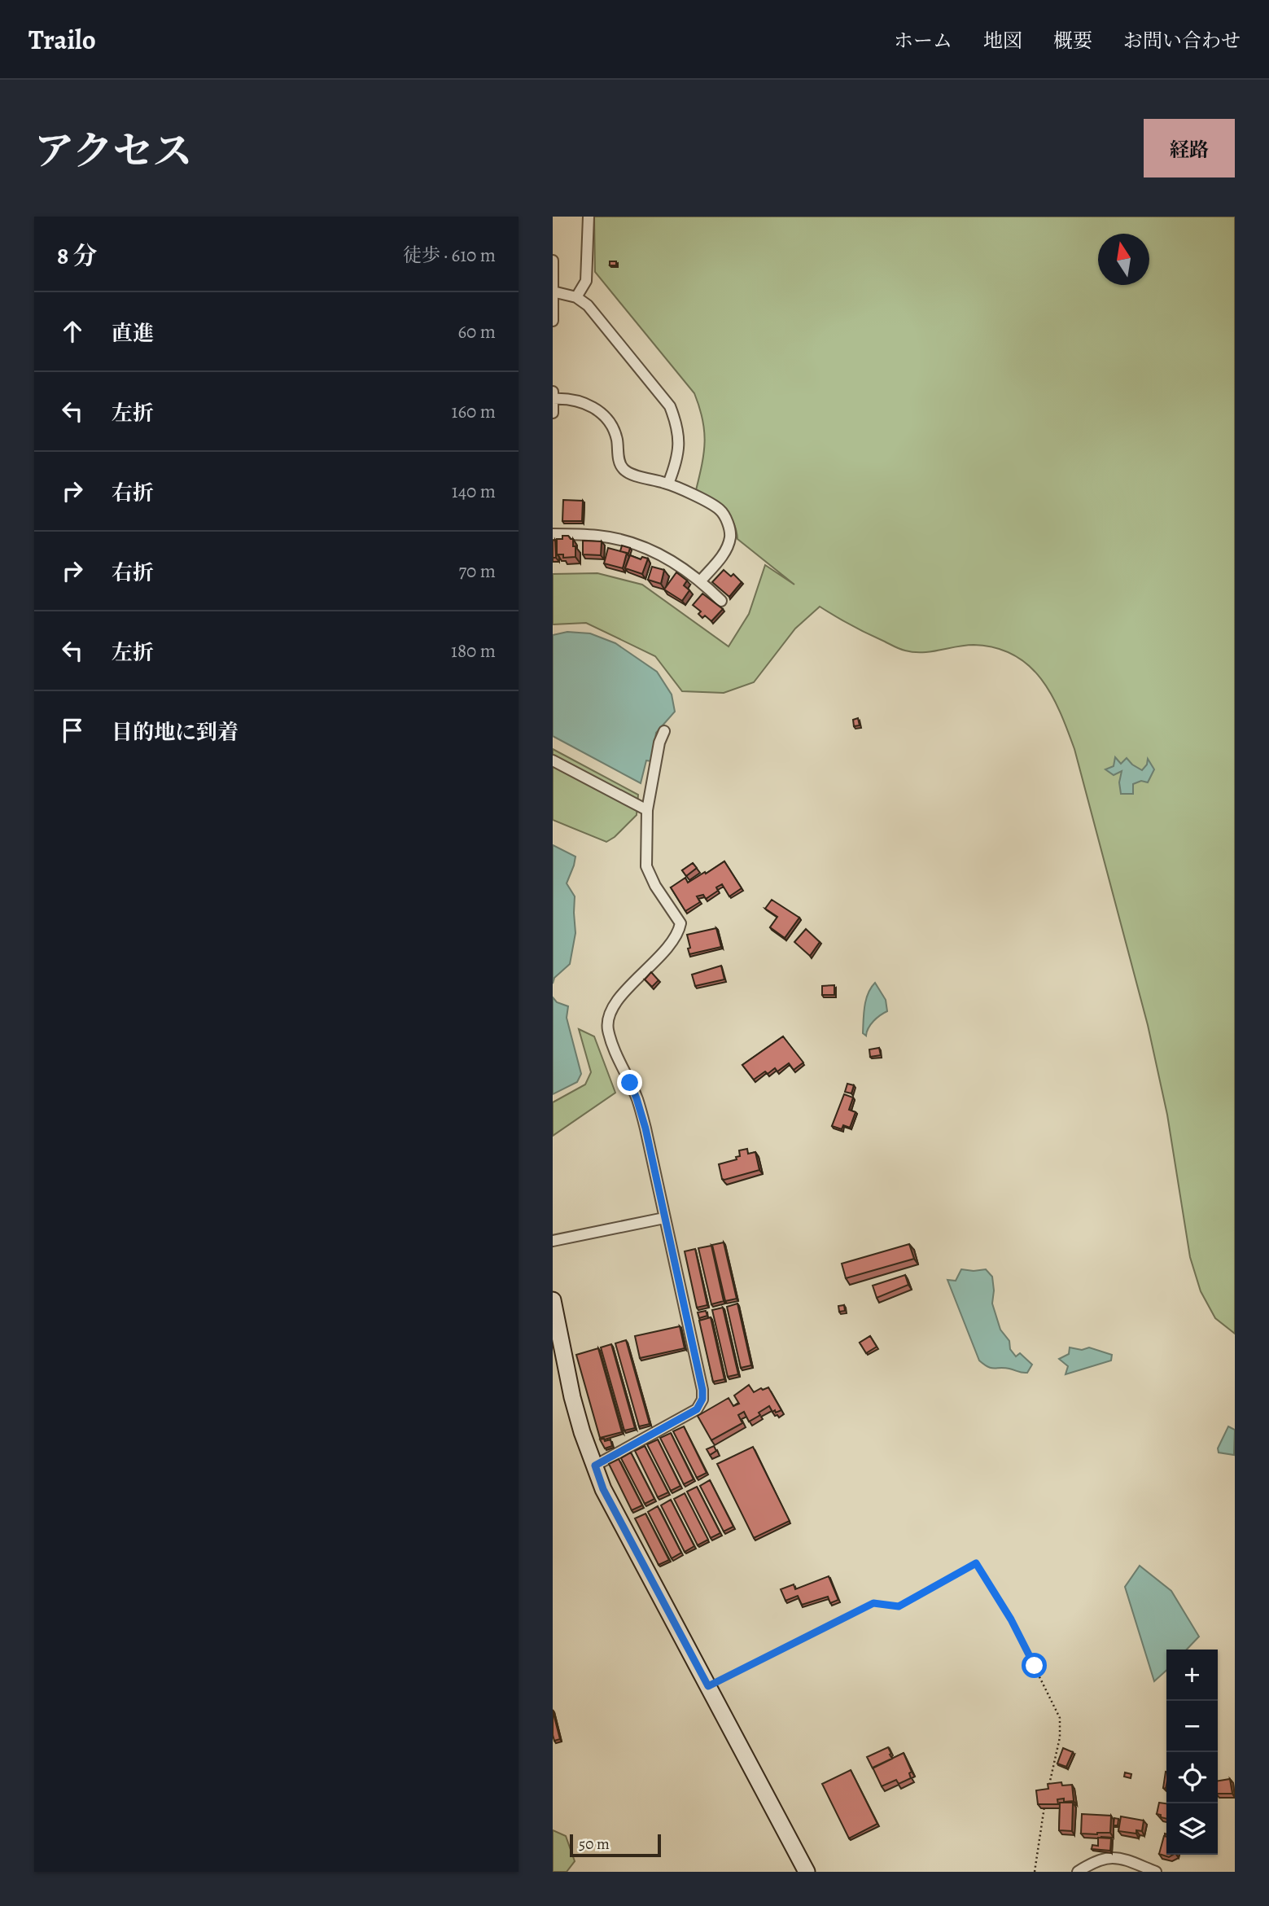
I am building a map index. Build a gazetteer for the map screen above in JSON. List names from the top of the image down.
{
  "scale_bar": "50 m",
  "north": "top",
  "page": {
    "header": "Trailo",
    "nav": [
      "ホーム",
      "地図",
      "概要",
      "お問い合わせ"
    ],
    "title": "アクセス",
    "buttons": "経路",
    "heading": ["8 分", "徒歩 · 610 m"],
    "list": [
      ["直進", "60 m"],
      ["左折", "160 m"],
      ["右折", "140 m"],
      ["右折", "70 m"],
      ["左折", "180 m"],
      "目的地に到着"
    ],
    "map_buttons": ["+", "−"],
    "scale": "50 m"
  }
}
